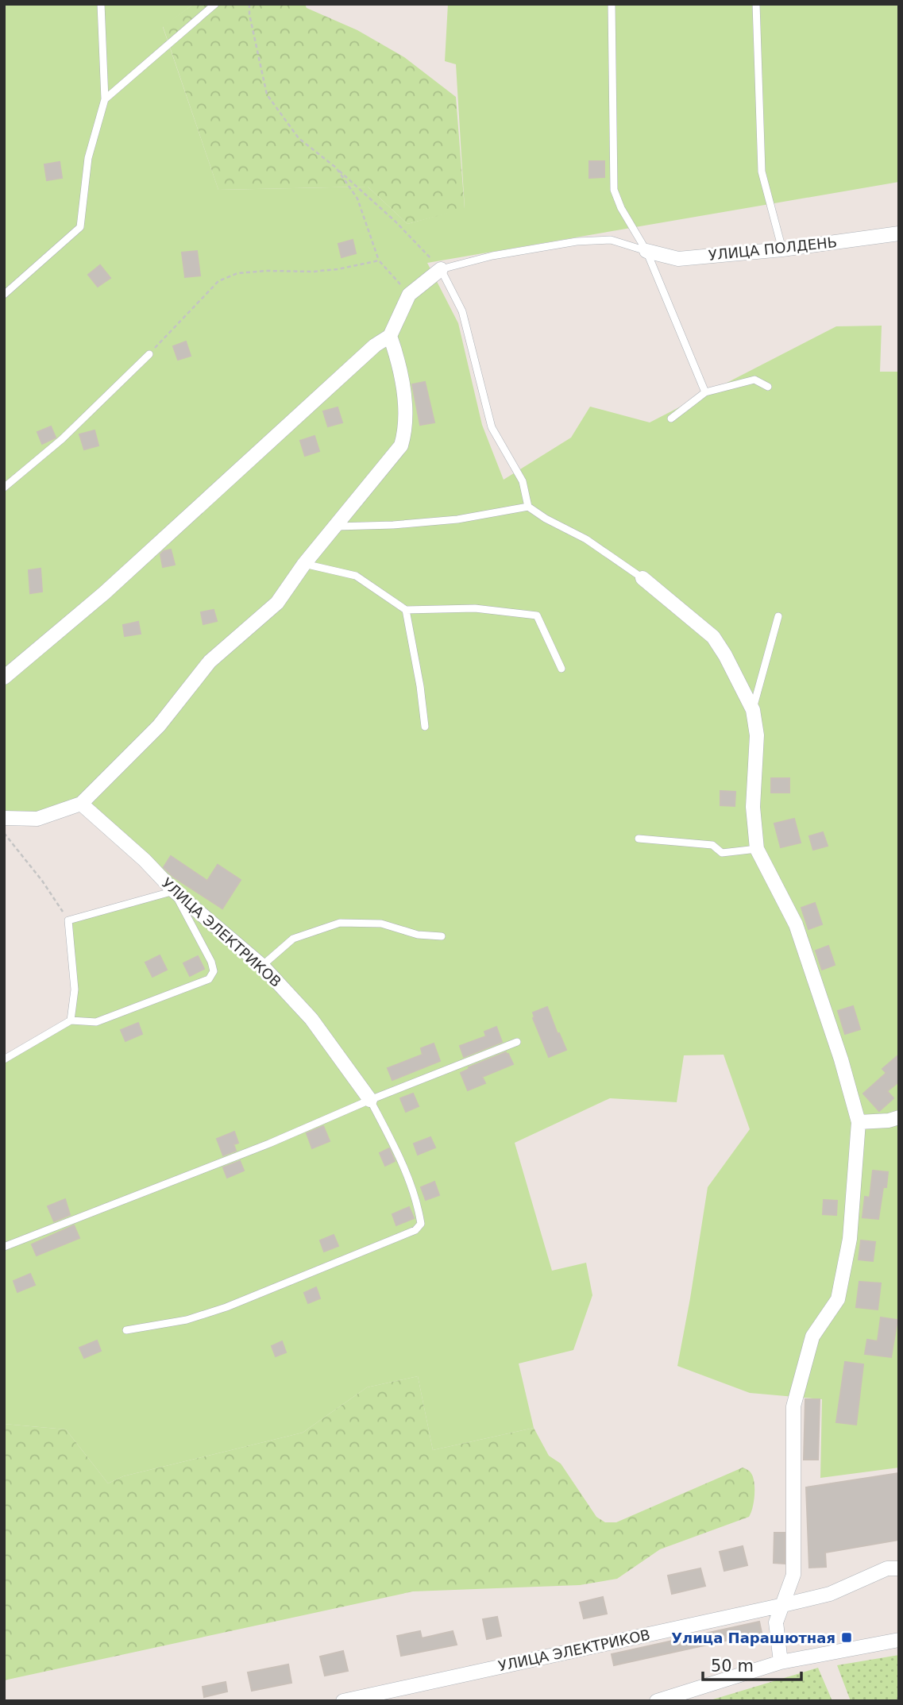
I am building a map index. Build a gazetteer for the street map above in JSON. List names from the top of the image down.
{
  "streets": {
    "street": ["УЛИЦА ПОЛДЕНЬ", "УЛИЦА ЭЛЕКТРИКОВ"]
  },
  "places": {
    "transit": ["Улица Парашютная"]
  },
  "scale_bar": "50 m"
}
